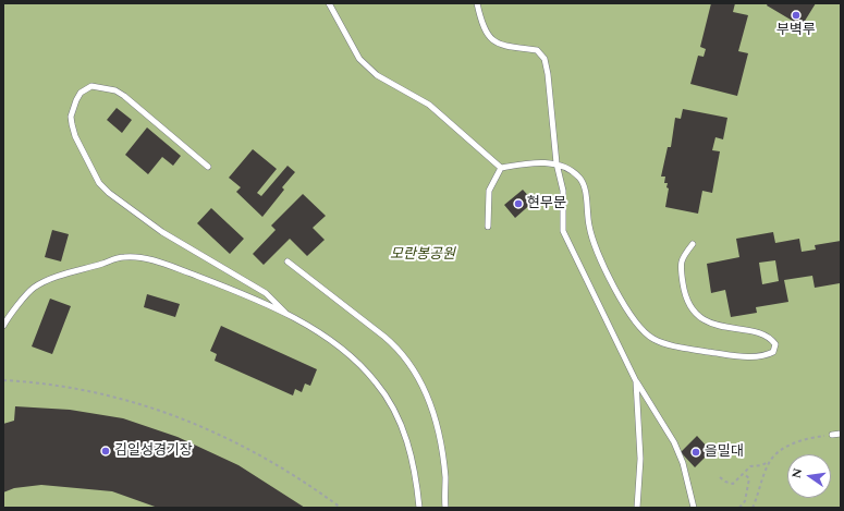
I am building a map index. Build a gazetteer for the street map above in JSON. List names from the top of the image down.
{
  "parks": ["모란봉공원"],
  "places": [
    "부벽루",
    "현무문",
    "김일성경기장",
    "을밀대"
  ],
  "north": "left"
}
